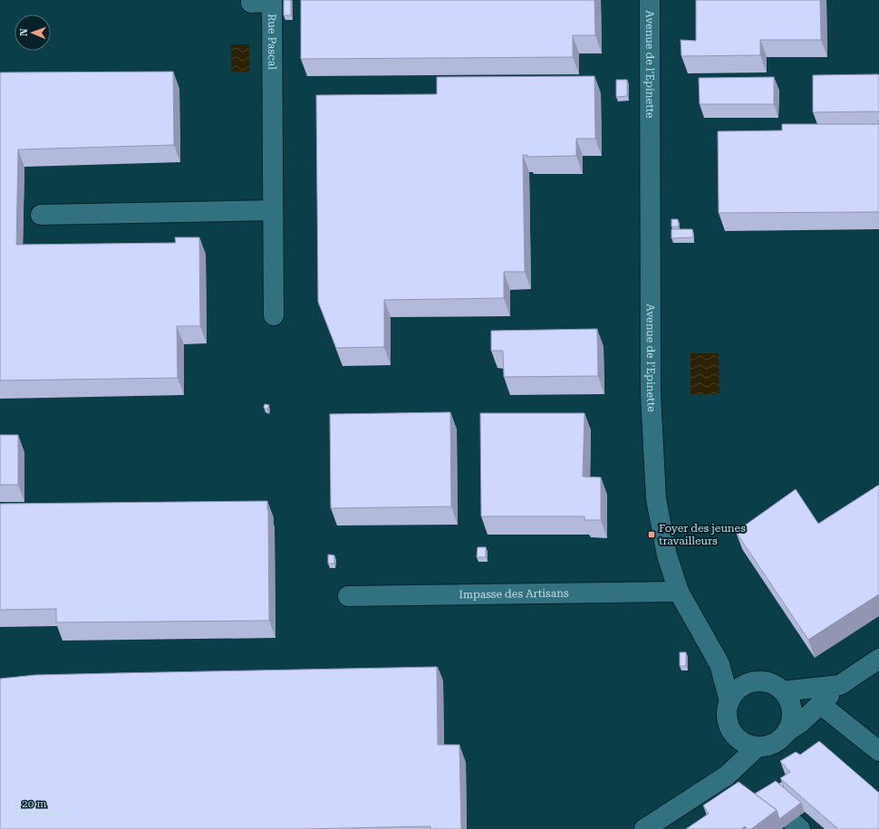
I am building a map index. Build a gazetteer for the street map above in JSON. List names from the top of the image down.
{
  "streets": {
    "street": ["Rue Pascal", "Avenue de l'Epinette", "Impasse des Artisans"]
  },
  "crossings": [
    ["Avenue de l'Epinette", "Impasse des Artisans"]
  ],
  "places": {
    "transit": ["Foyer des jeunes travailleurs"]
  },
  "scale_bar": "20 m",
  "north": "left"
}
